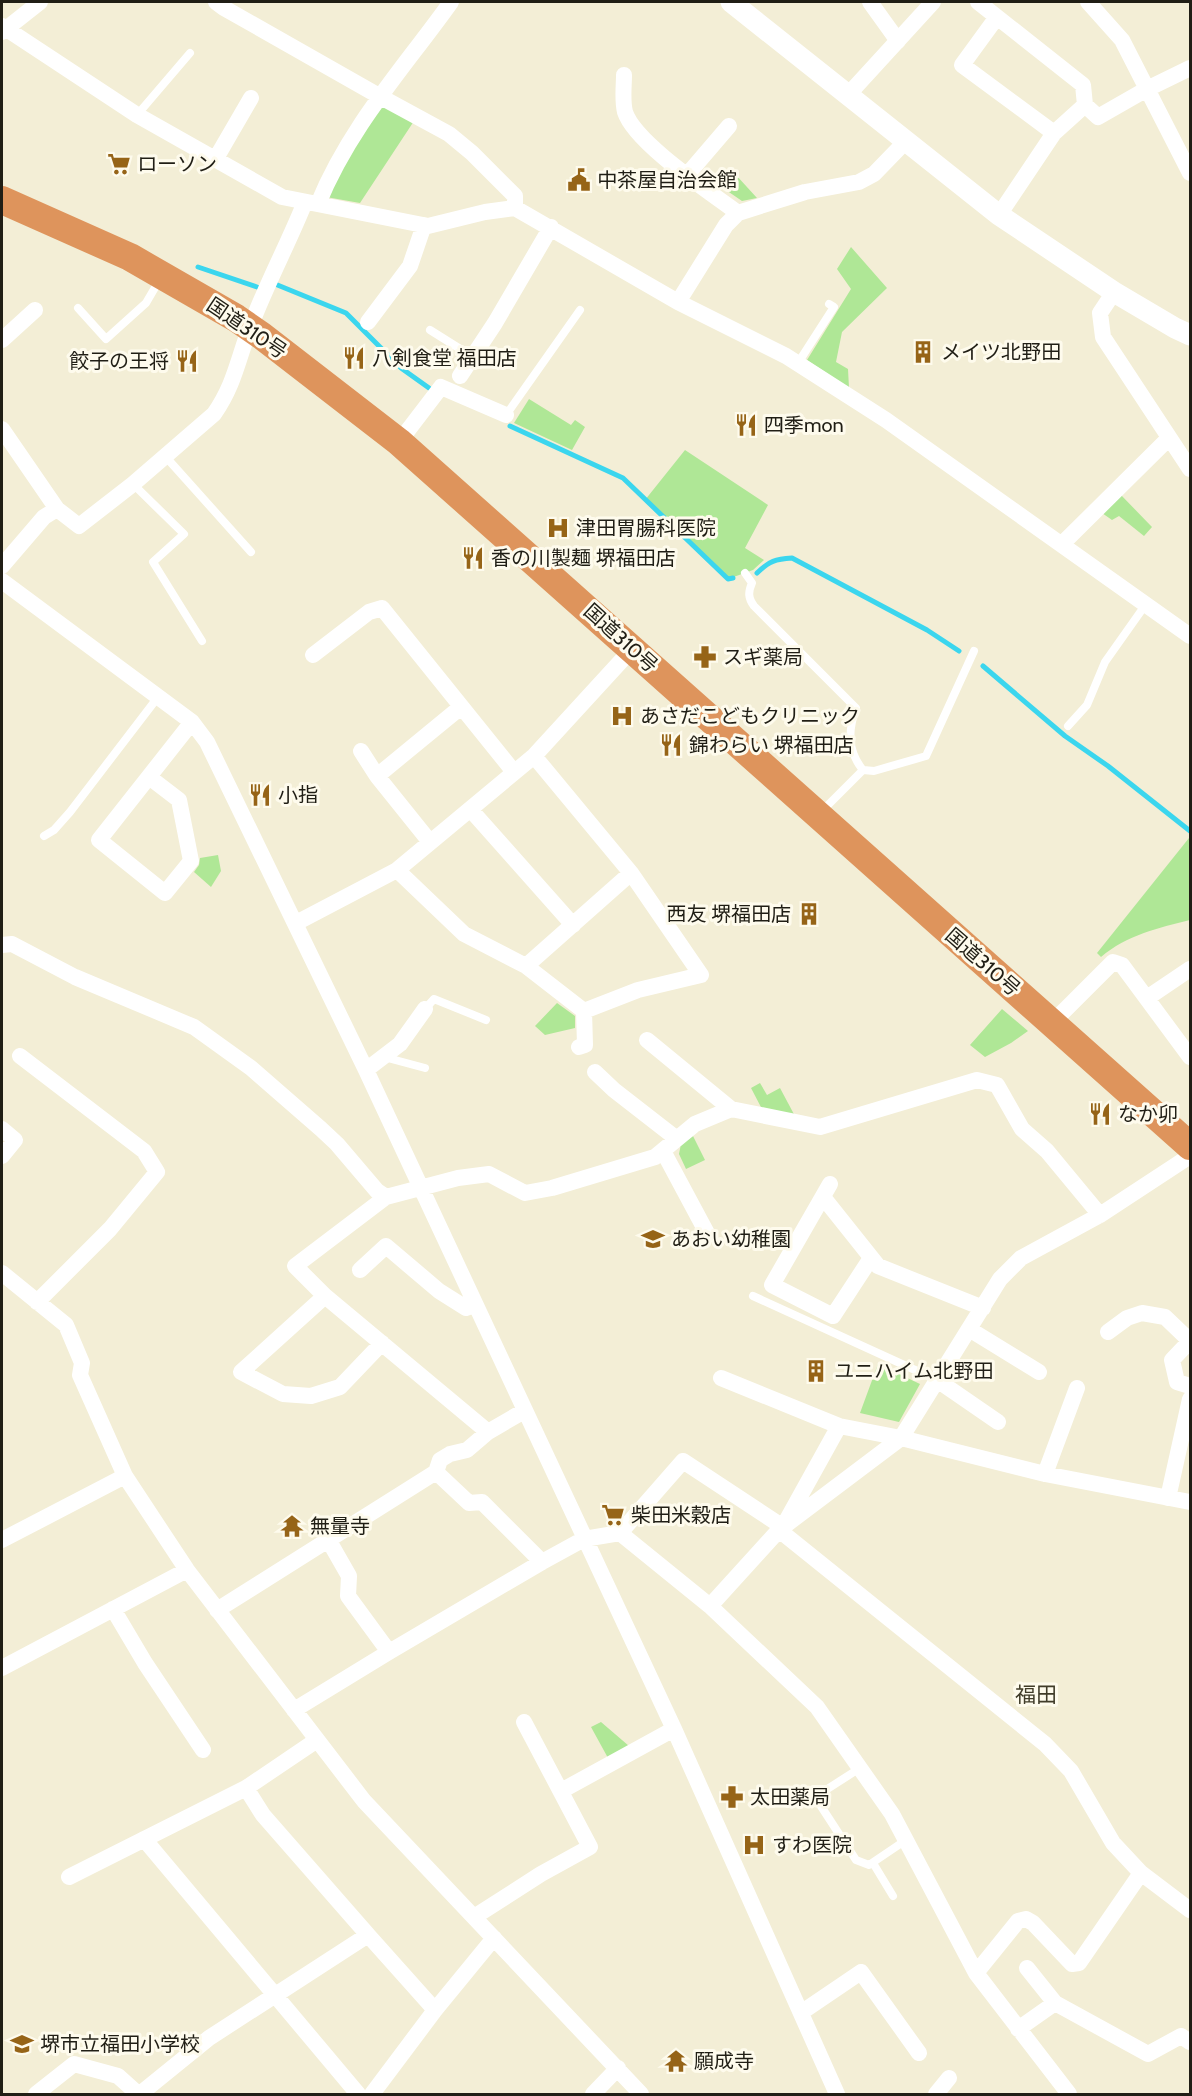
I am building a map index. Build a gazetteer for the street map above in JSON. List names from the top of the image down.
{
  "streets": {
    "highway": ["国道310号"]
  },
  "districts": ["福田"],
  "places": {
    "supermarket": ["ローソン", "柴田米穀店"],
    "public building": ["中茶屋自治会館"],
    "building": ["メイツ北野田", "西友 堺福田店", "ユニハイム北野田"],
    "restaurant": [
      "八剣食堂 福田店",
      "餃子の王将",
      "四季mon",
      "香の川製麺 堺福田店",
      "錦わらい 堺福田店",
      "小指",
      "なか卯"
    ],
    "hospital": ["津田胃腸科医院", "あさだこどもクリニック", "すわ医院"],
    "pharmacy": ["スギ薬局", "太田薬局"],
    "school or university": ["あおい幼稚園", "堺市立福田小学校"],
    "temple": ["無量寺", "願成寺"]
  }
}
